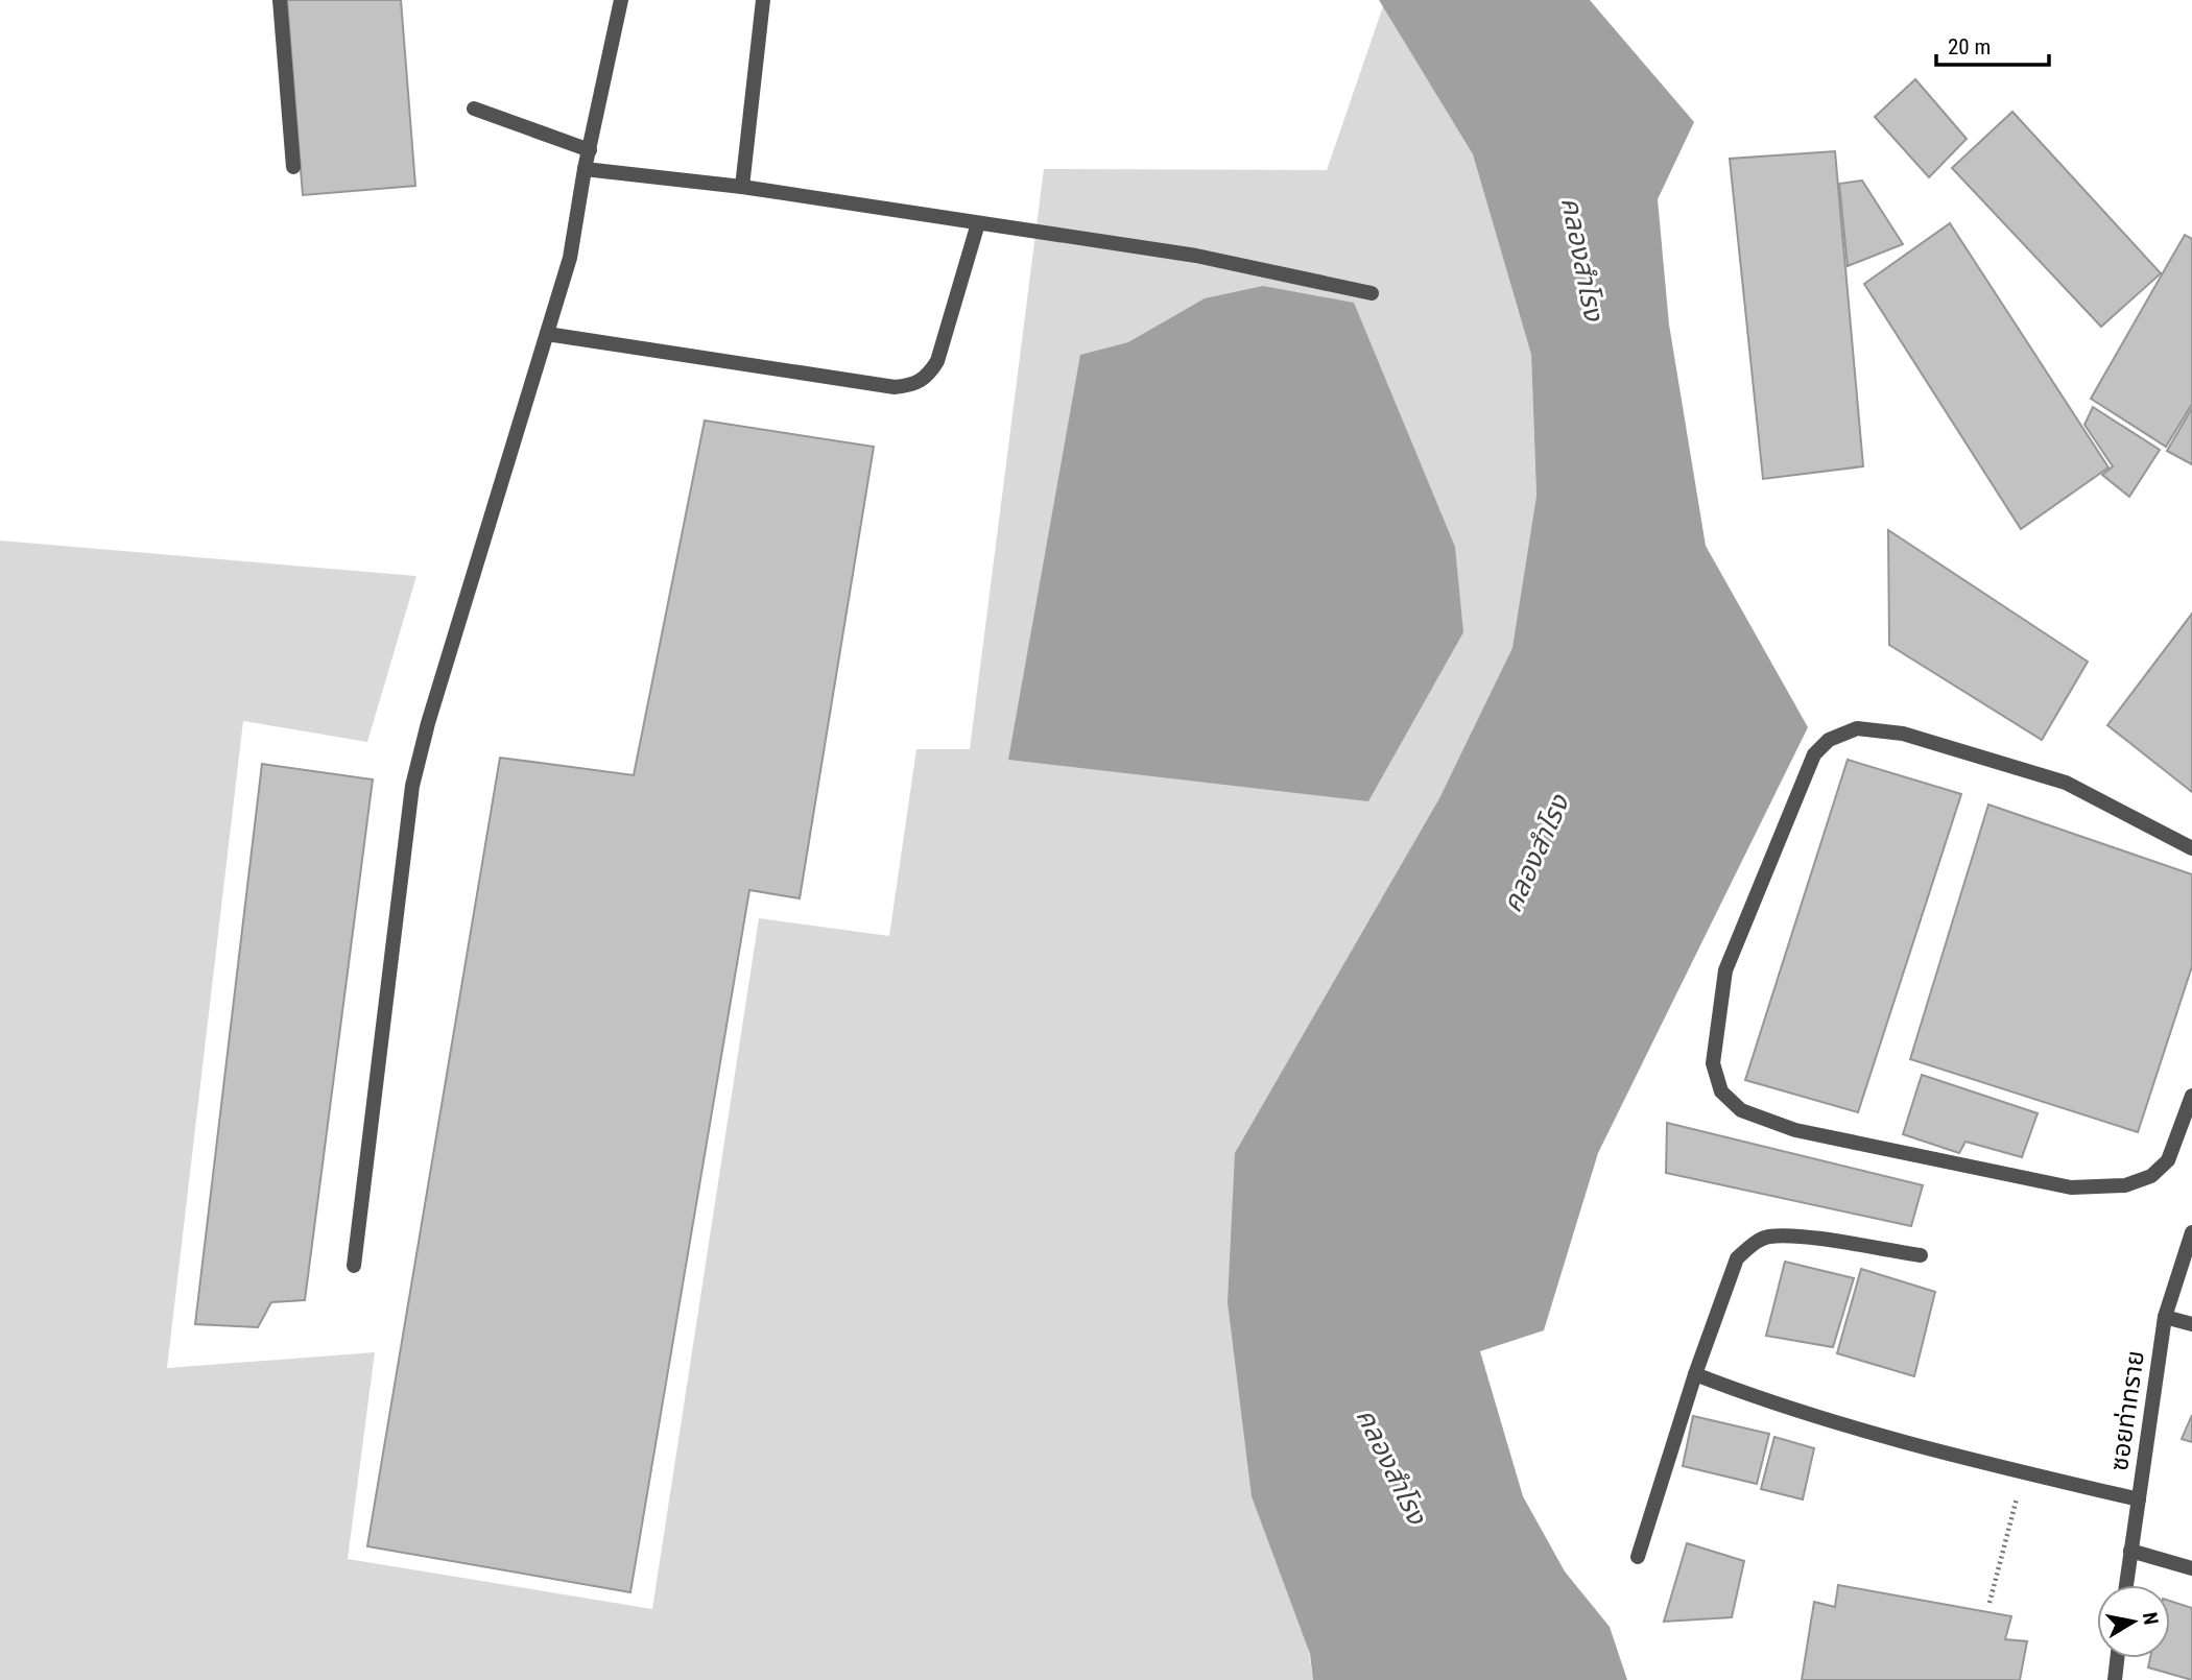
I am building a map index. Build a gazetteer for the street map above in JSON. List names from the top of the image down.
{
  "streets": {
    "street": ["ซอยท่าทราย"]
  },
  "water": ["คลองสำโรง"],
  "scale_bar": "20 m",
  "north": "right"
}
